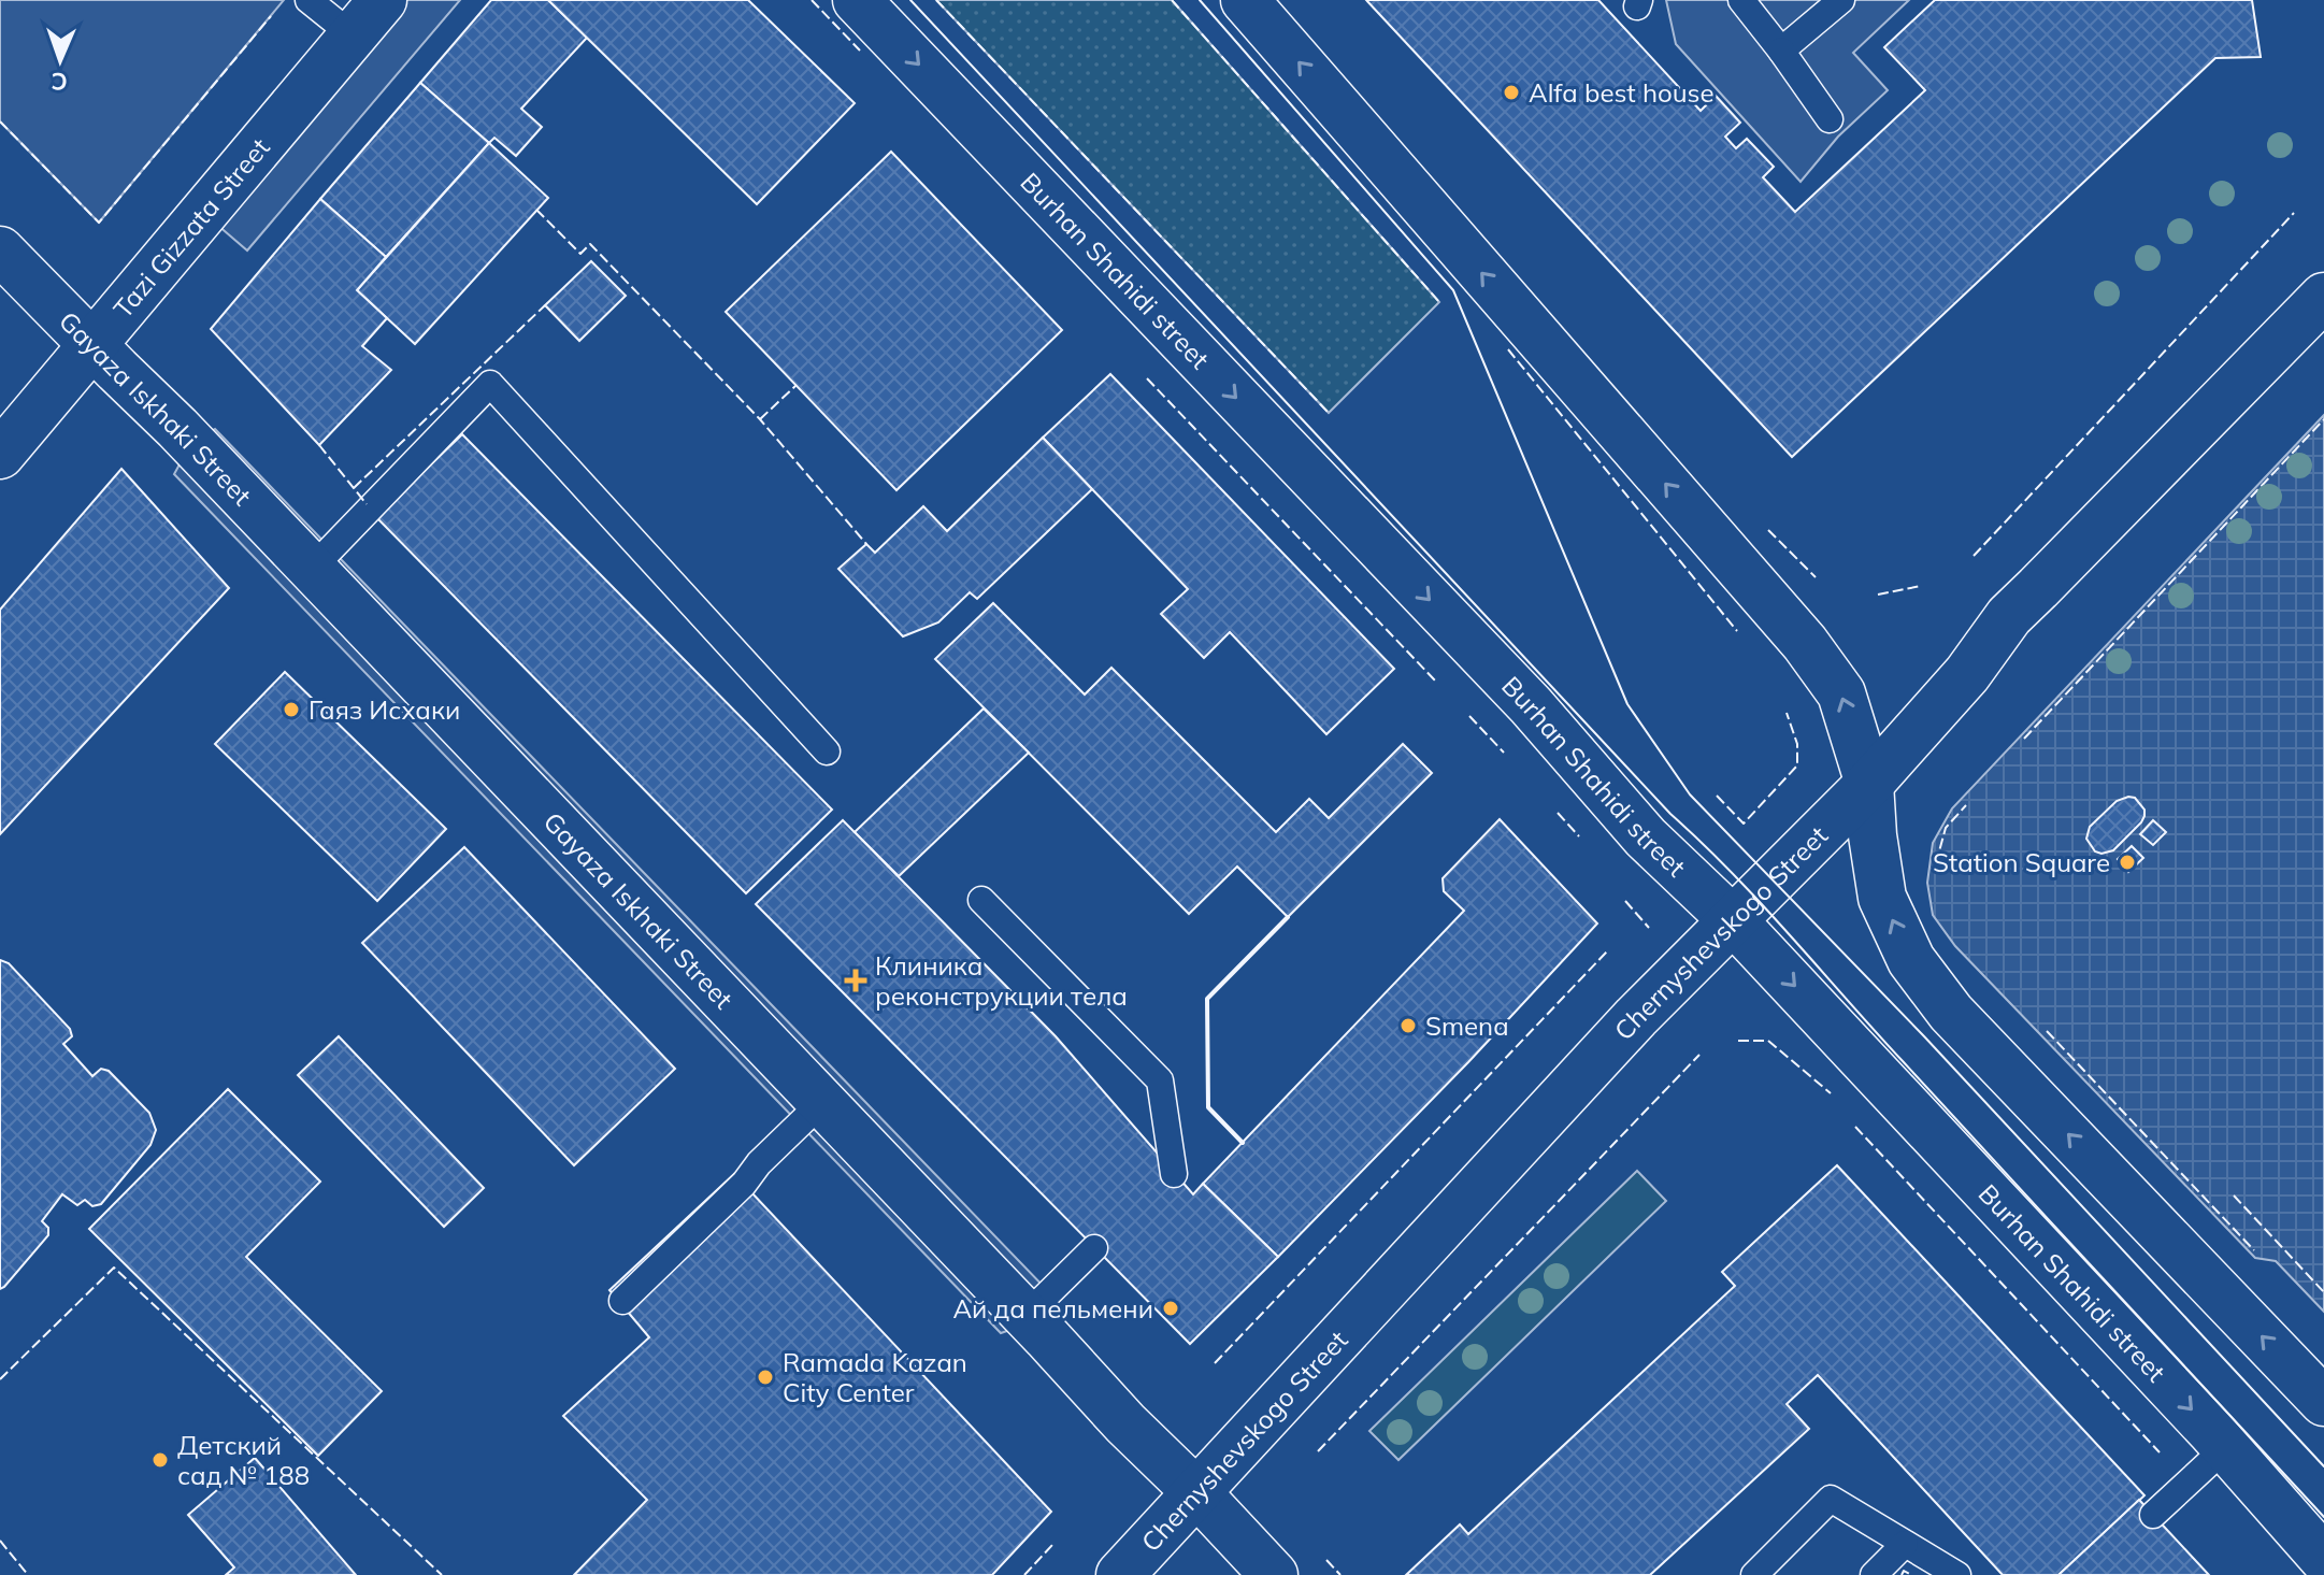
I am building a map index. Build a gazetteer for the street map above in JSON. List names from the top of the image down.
{
  "streets": {
    "street": [
      "Tazi Gizzata Street",
      "Burhan Shahidi street",
      "Gayaza Iskhaki Street",
      "Chernyshevskogo Street"
    ]
  },
  "crossings": [
    ["Tazi Gizzata Street", "Gayaza Iskhaki Street"],
    ["Burhan Shahidi street", "Chernyshevskogo Street"],
    ["Gayaza Iskhaki Street", "Chernyshevskogo Street"]
  ],
  "places": {
    "other": [
      "Alfa best house",
      "Гаяз Исхаки",
      "Station Square",
      "Smena",
      "Ай да пельмени",
      "Ramada Kazan City Center",
      "Детский сад № 188"
    ],
    "health": ["Клиника реконструкции тела"]
  },
  "north": "bottom"
}
